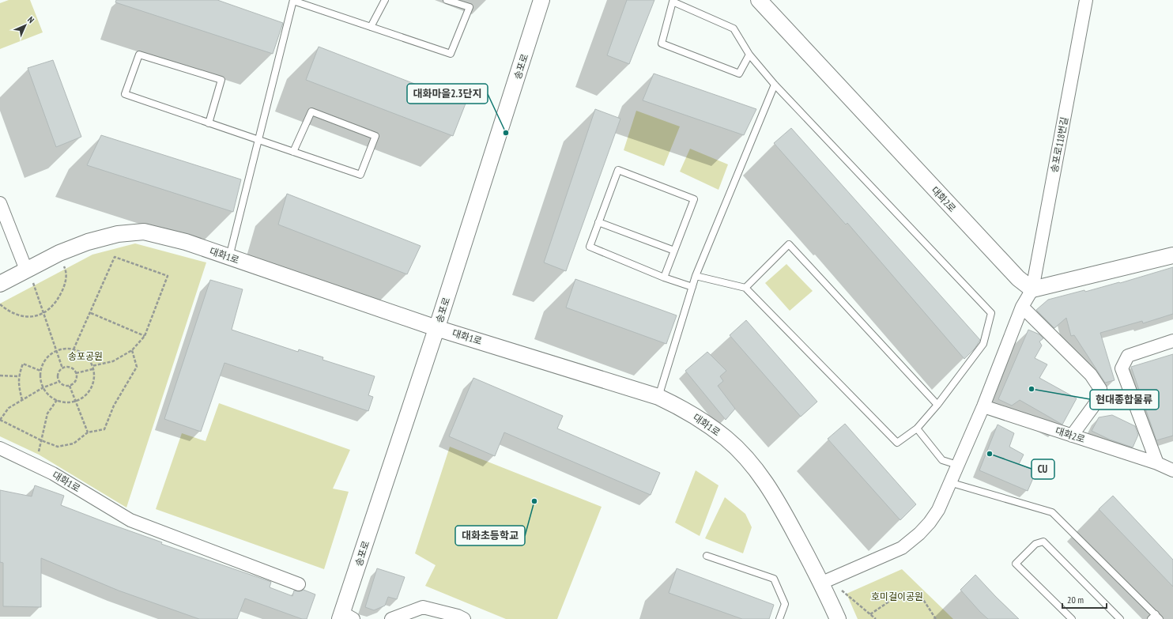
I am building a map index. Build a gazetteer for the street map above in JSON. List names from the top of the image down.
{
  "streets": {
    "street": [
      "송포로",
      "송포로118번길",
      "대화2로",
      "대화1로"
    ]
  },
  "crossings": [
    ["송포로", "대화1로"],
    ["송포로118번길", "대화2로"]
  ],
  "parks": ["송포공원", "호미걸이공원"],
  "places": [
    "대화마을2.3단지",
    "현대종합물류",
    "CU",
    "대화초등학교"
  ],
  "scale_bar": "20 m",
  "north": "top right"
}
